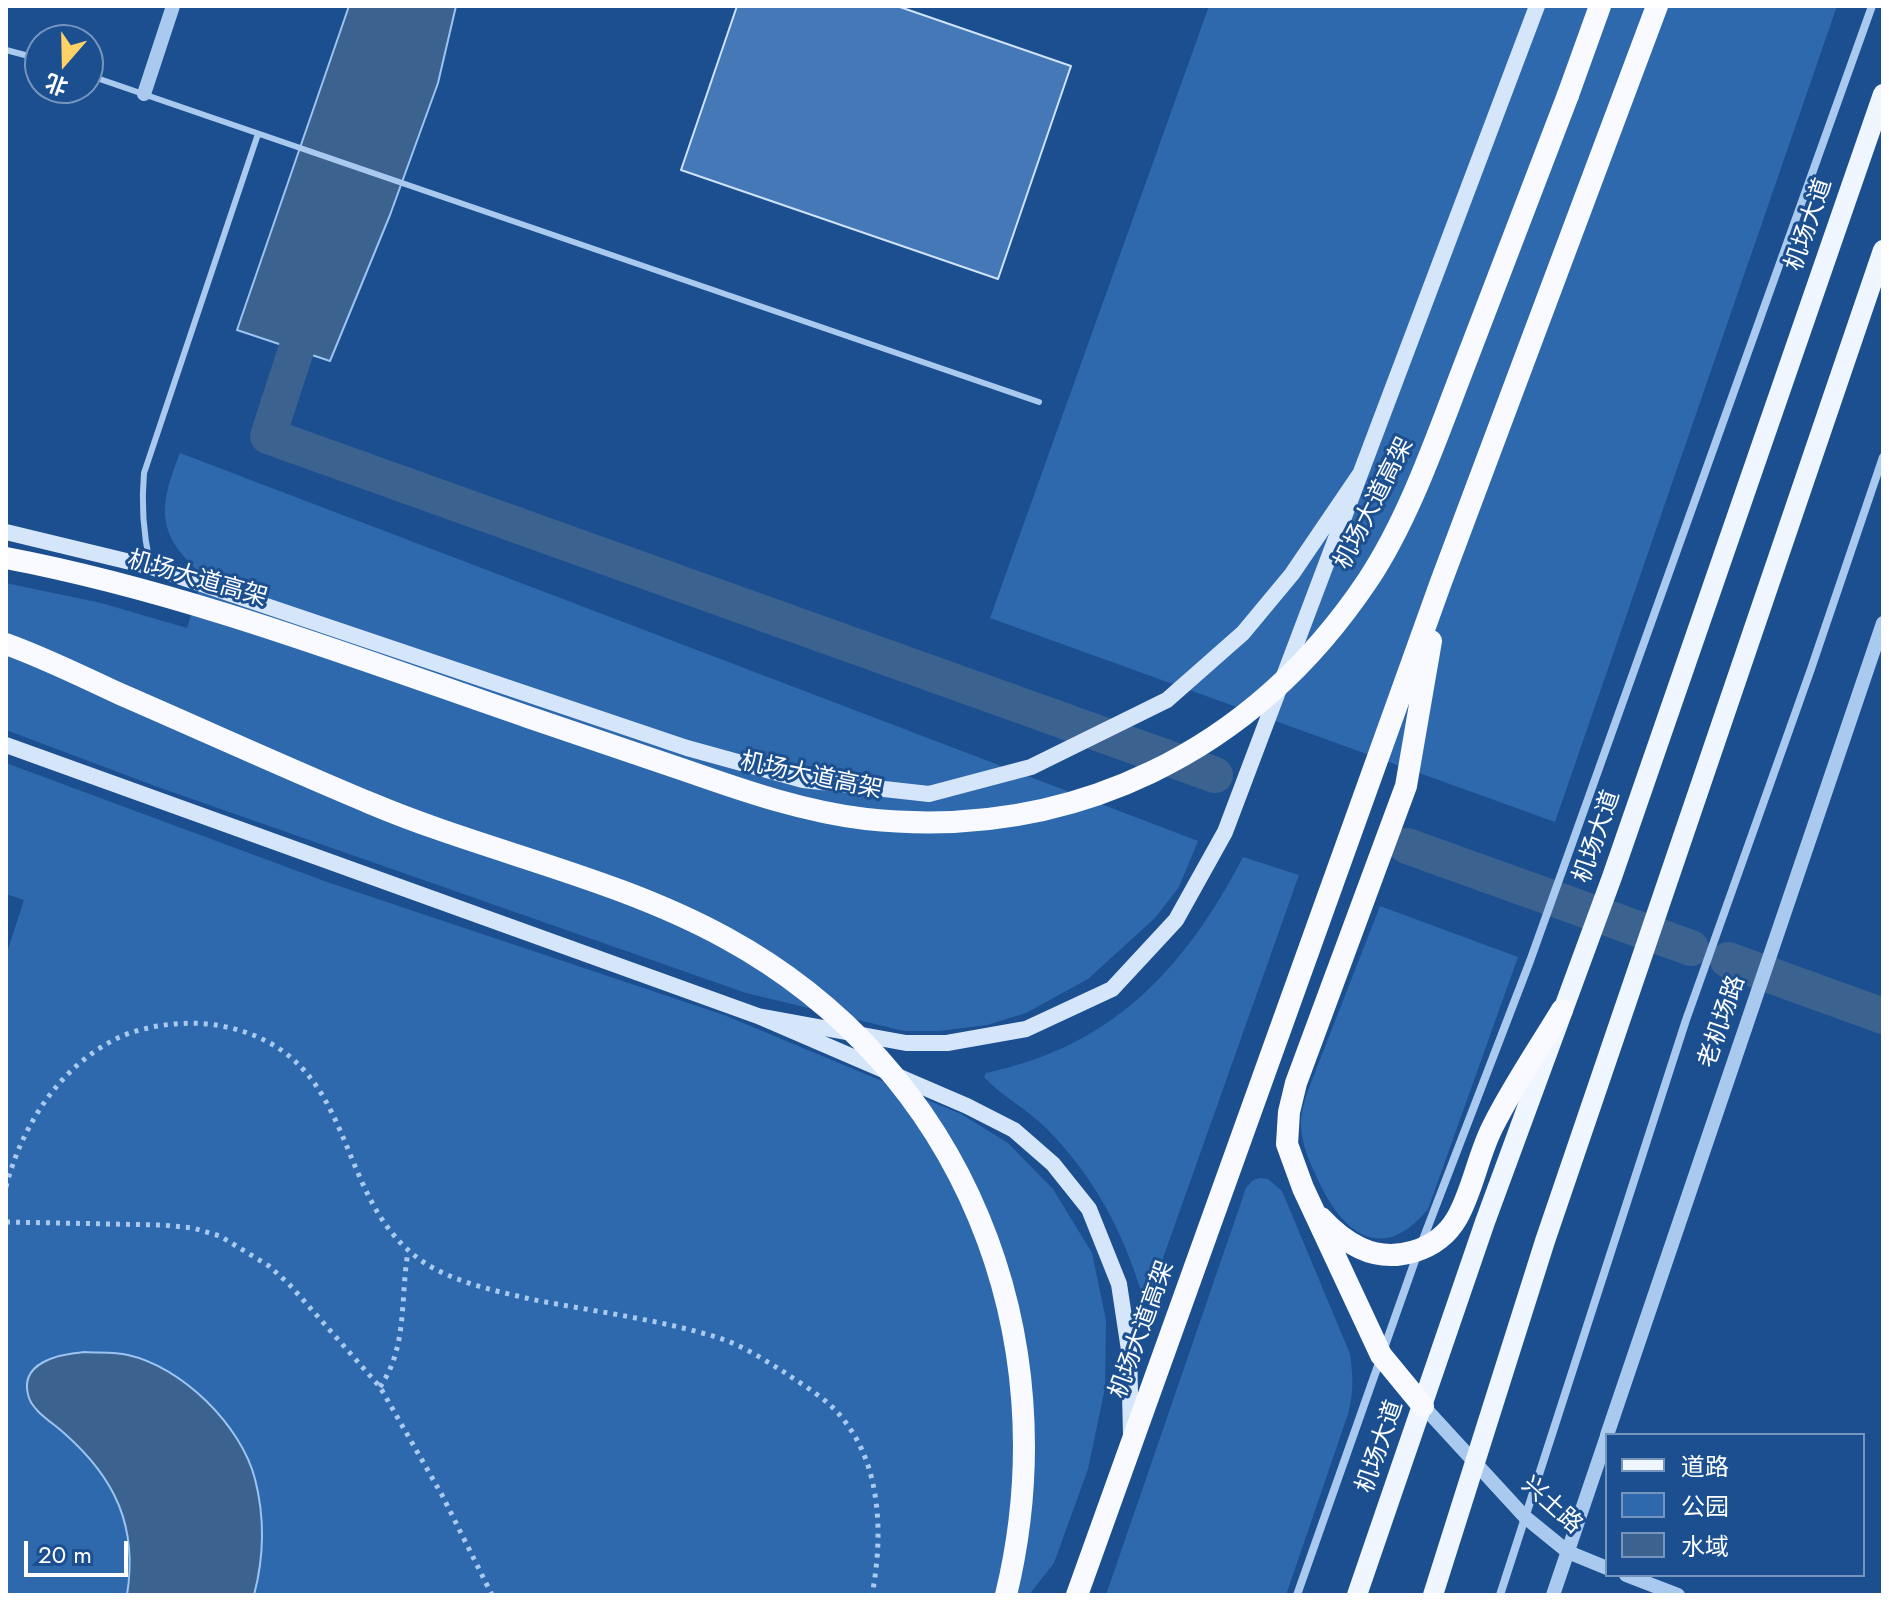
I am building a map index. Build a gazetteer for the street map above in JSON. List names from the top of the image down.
{
  "streets": {
    "highway": ["机场大道高架"],
    "main road": ["机场大道"],
    "street": ["老机场路", "兴土路"]
  },
  "crossings": [
    ["机场大道", "兴土路"],
    ["老机场路", "兴土路"]
  ],
  "legend": ["道路", "公园", "水域"],
  "scale_bar": "20 m",
  "north": "bottom"
}
